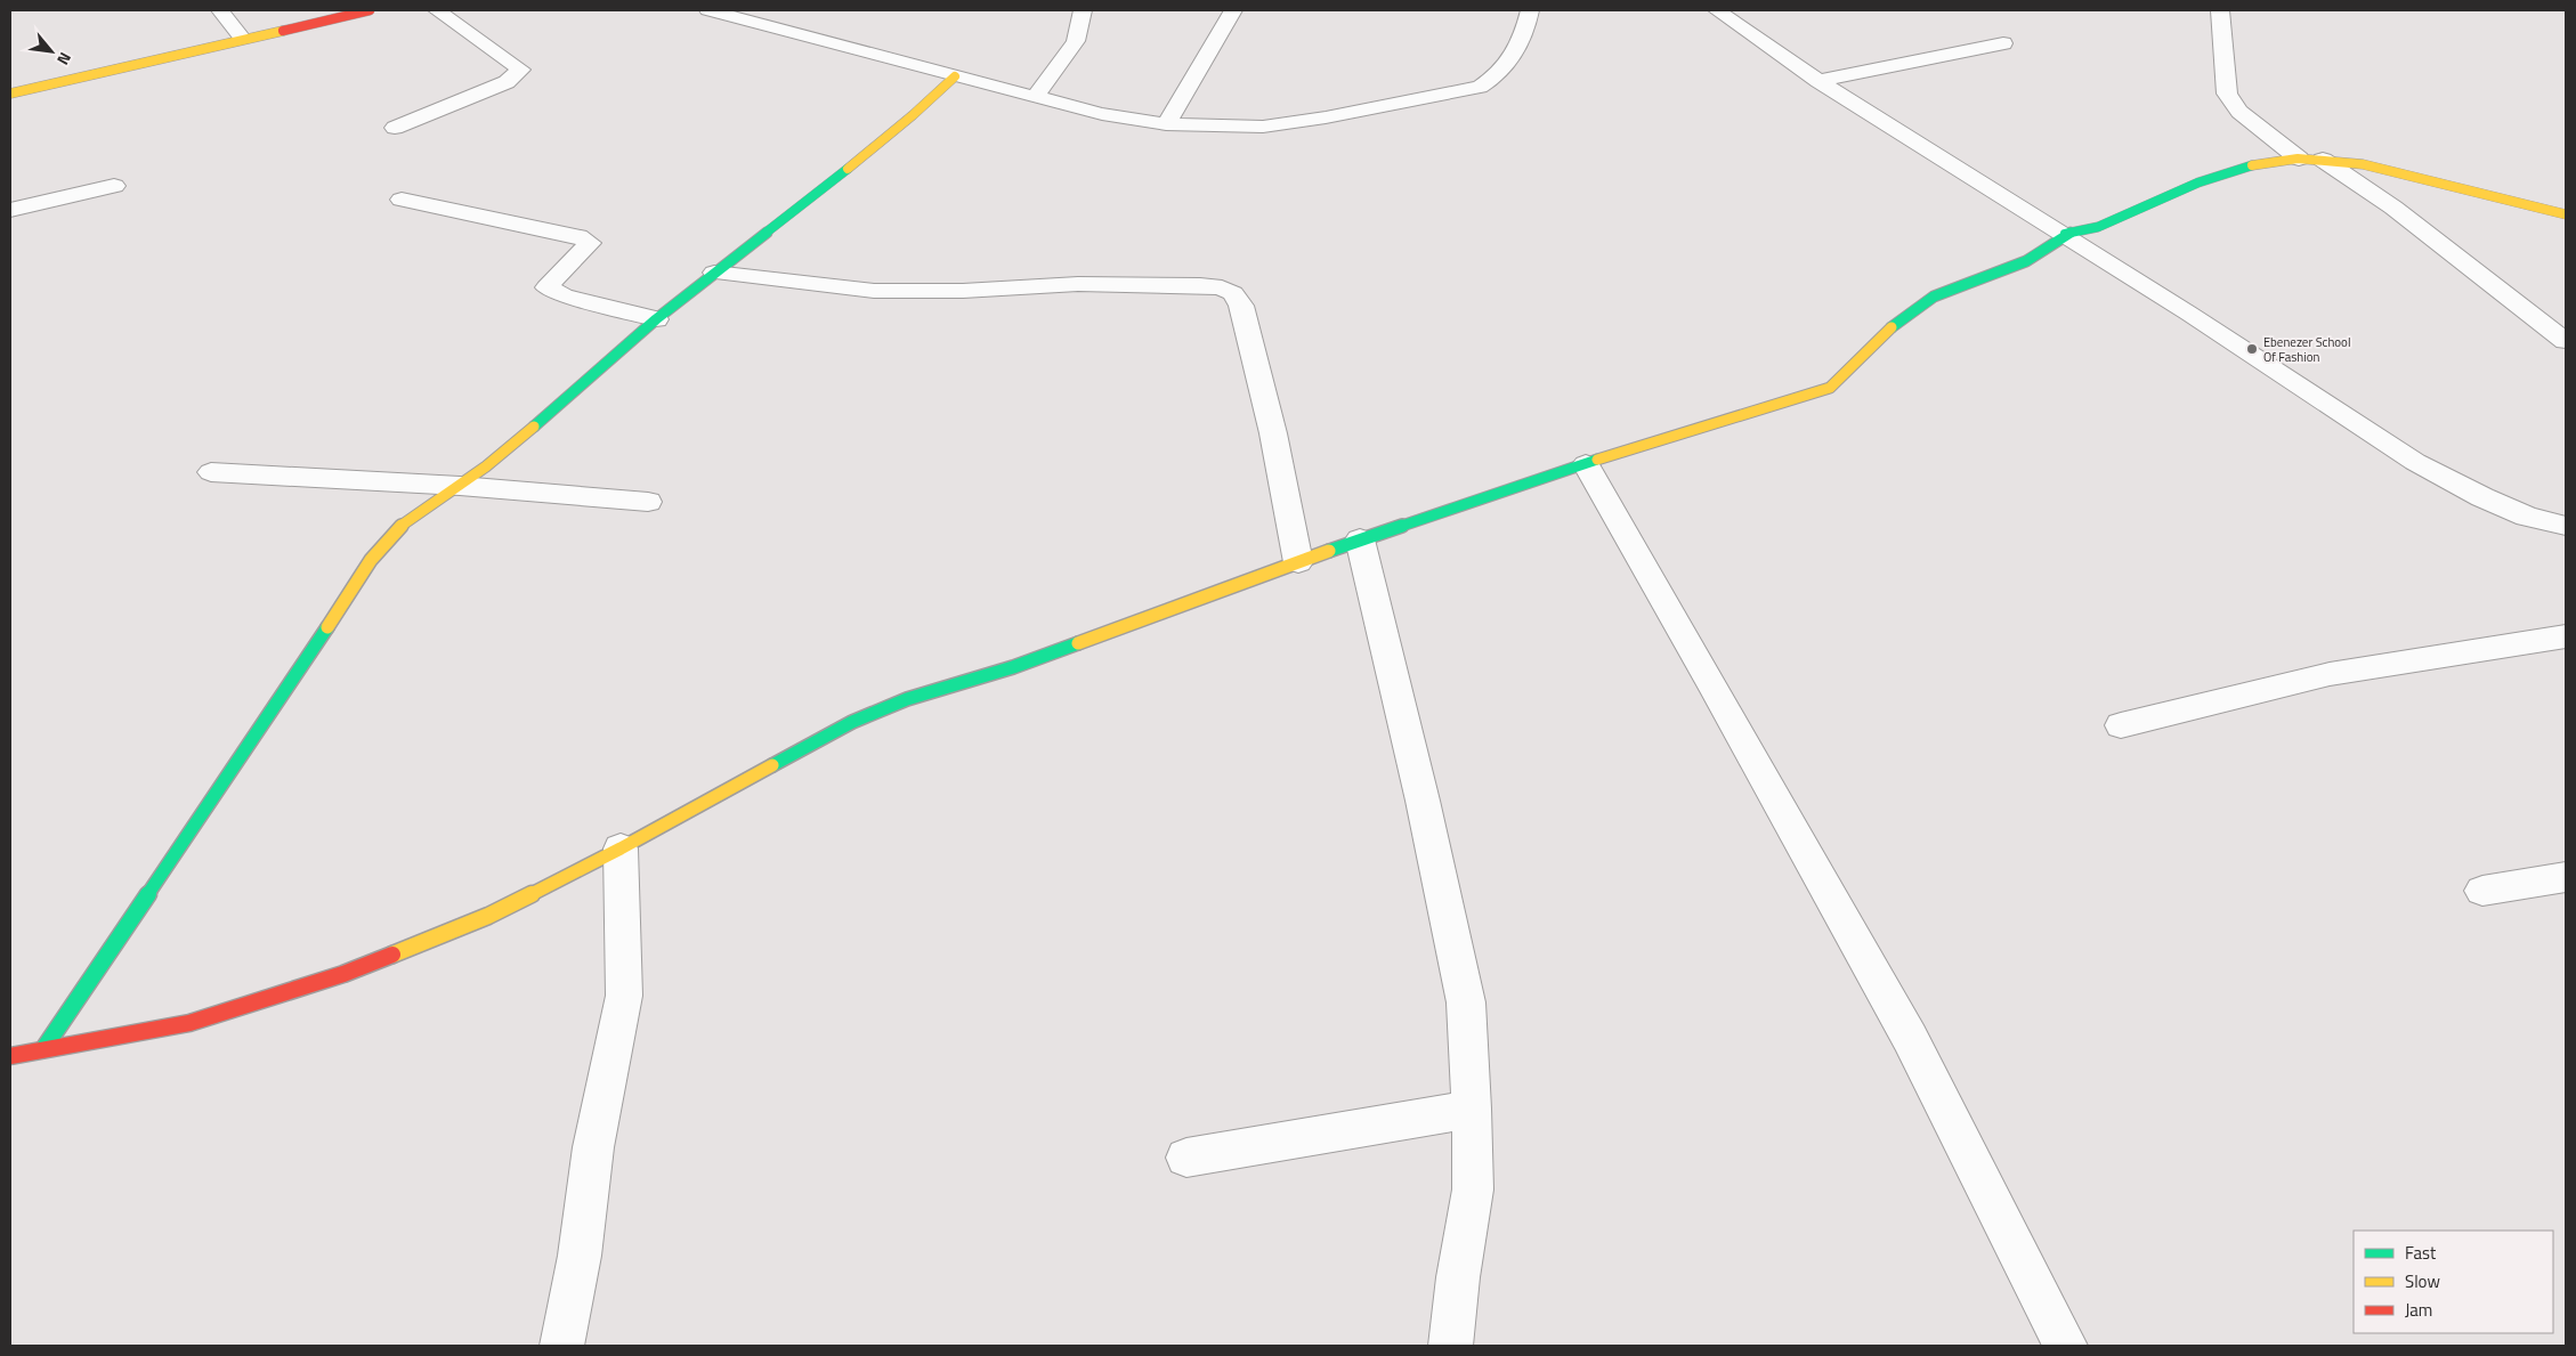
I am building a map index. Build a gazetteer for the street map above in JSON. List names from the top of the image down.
{
  "places": ["Ebenezer School Of Fashion"],
  "legend": ["Fast", "Slow", "Jam"],
  "north": "bottom right"
}
